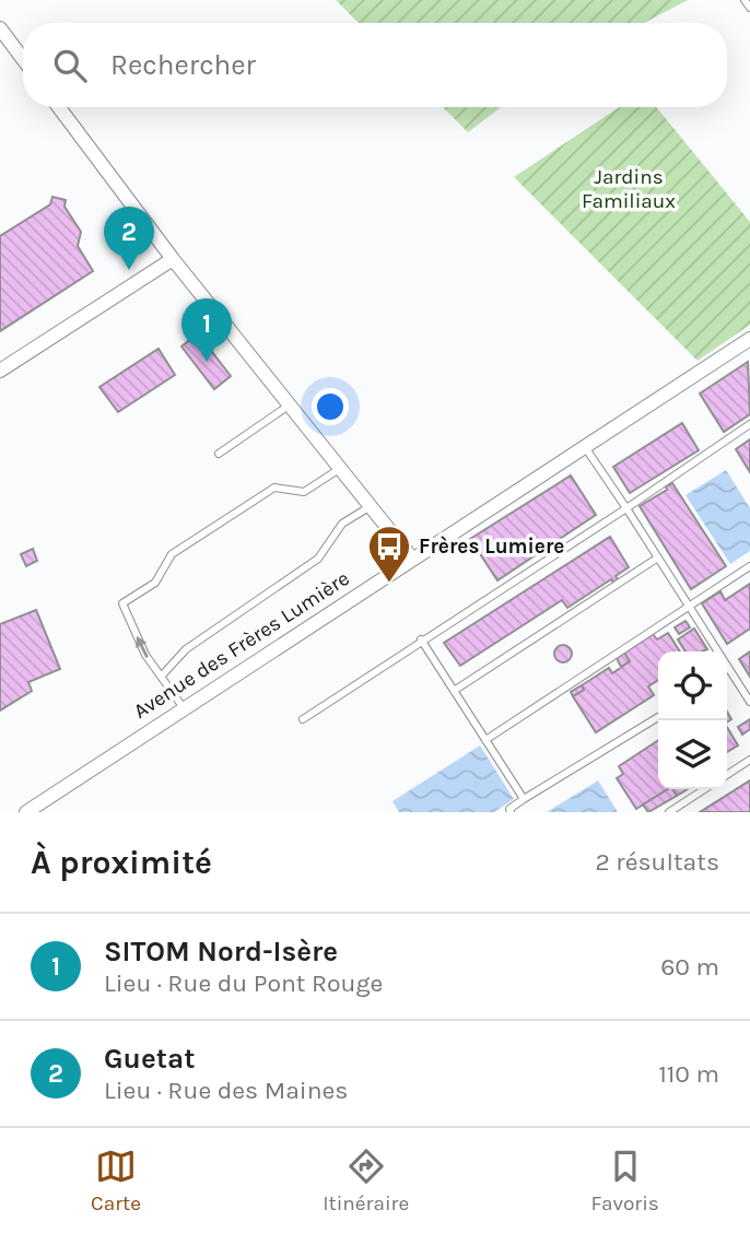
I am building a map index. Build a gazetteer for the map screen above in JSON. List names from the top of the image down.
{
  "streets": {
    "street": ["Avenue des Frères Lumière"]
  },
  "parks": ["Jardins Familiaux"],
  "places": {
    "bus stop": ["Frères Lumiere"]
  },
  "page": {
    "search": "Rechercher",
    "pins": ["2", "1"],
    "heading": ["À proximité", "2 résultats"],
    "list": [
      {
        "mark": "1",
        "name": "SITOM Nord-Isère",
        "note": "Lieu · Rue du Pont Rouge",
        "value": "60 m"
      },
      {
        "mark": "2",
        "name": "Guetat",
        "note": "Lieu · Rue des Maines",
        "value": "110 m"
      }
    ],
    "nav": ["Carte", "Itinéraire", "Favoris"]
  }
}
